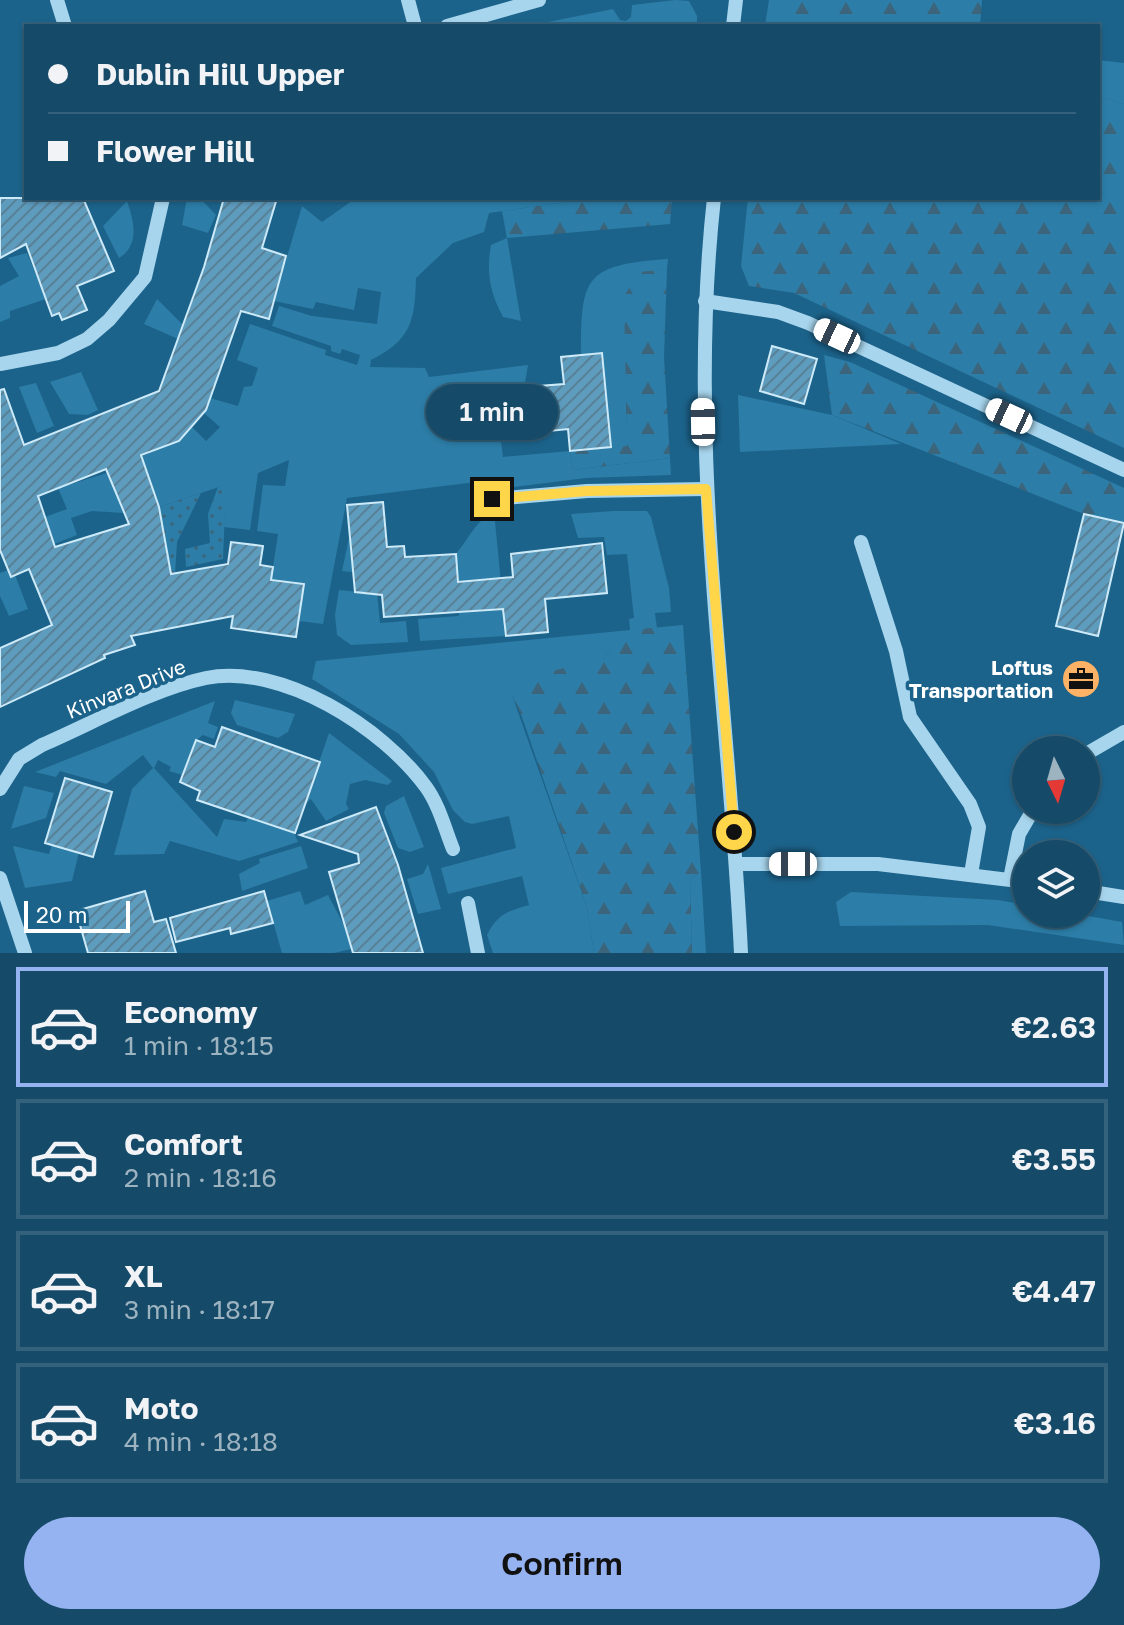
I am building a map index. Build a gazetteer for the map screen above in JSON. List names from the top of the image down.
{
  "streets": {
    "street": ["Kinvara Drive"]
  },
  "places": {
    "office": ["Loftus Transportation"]
  },
  "scale_bar": "20 m",
  "north": "bottom",
  "page": {
    "banner": ["Dublin Hill Upper", "Flower Hill"],
    "bubble": "1 min",
    "scale": "20 m",
    "list": [
      {
        "name": "Economy",
        "note": "1 min · 18:15",
        "value": "€2.63"
      },
      {
        "name": "Comfort",
        "note": "2 min · 18:16",
        "value": "€3.55"
      },
      {
        "name": "XL",
        "note": "3 min · 18:17",
        "value": "€4.47"
      },
      {
        "name": "Moto",
        "note": "4 min · 18:18",
        "value": "€3.16"
      }
    ],
    "buttons": "Confirm"
  }
}
